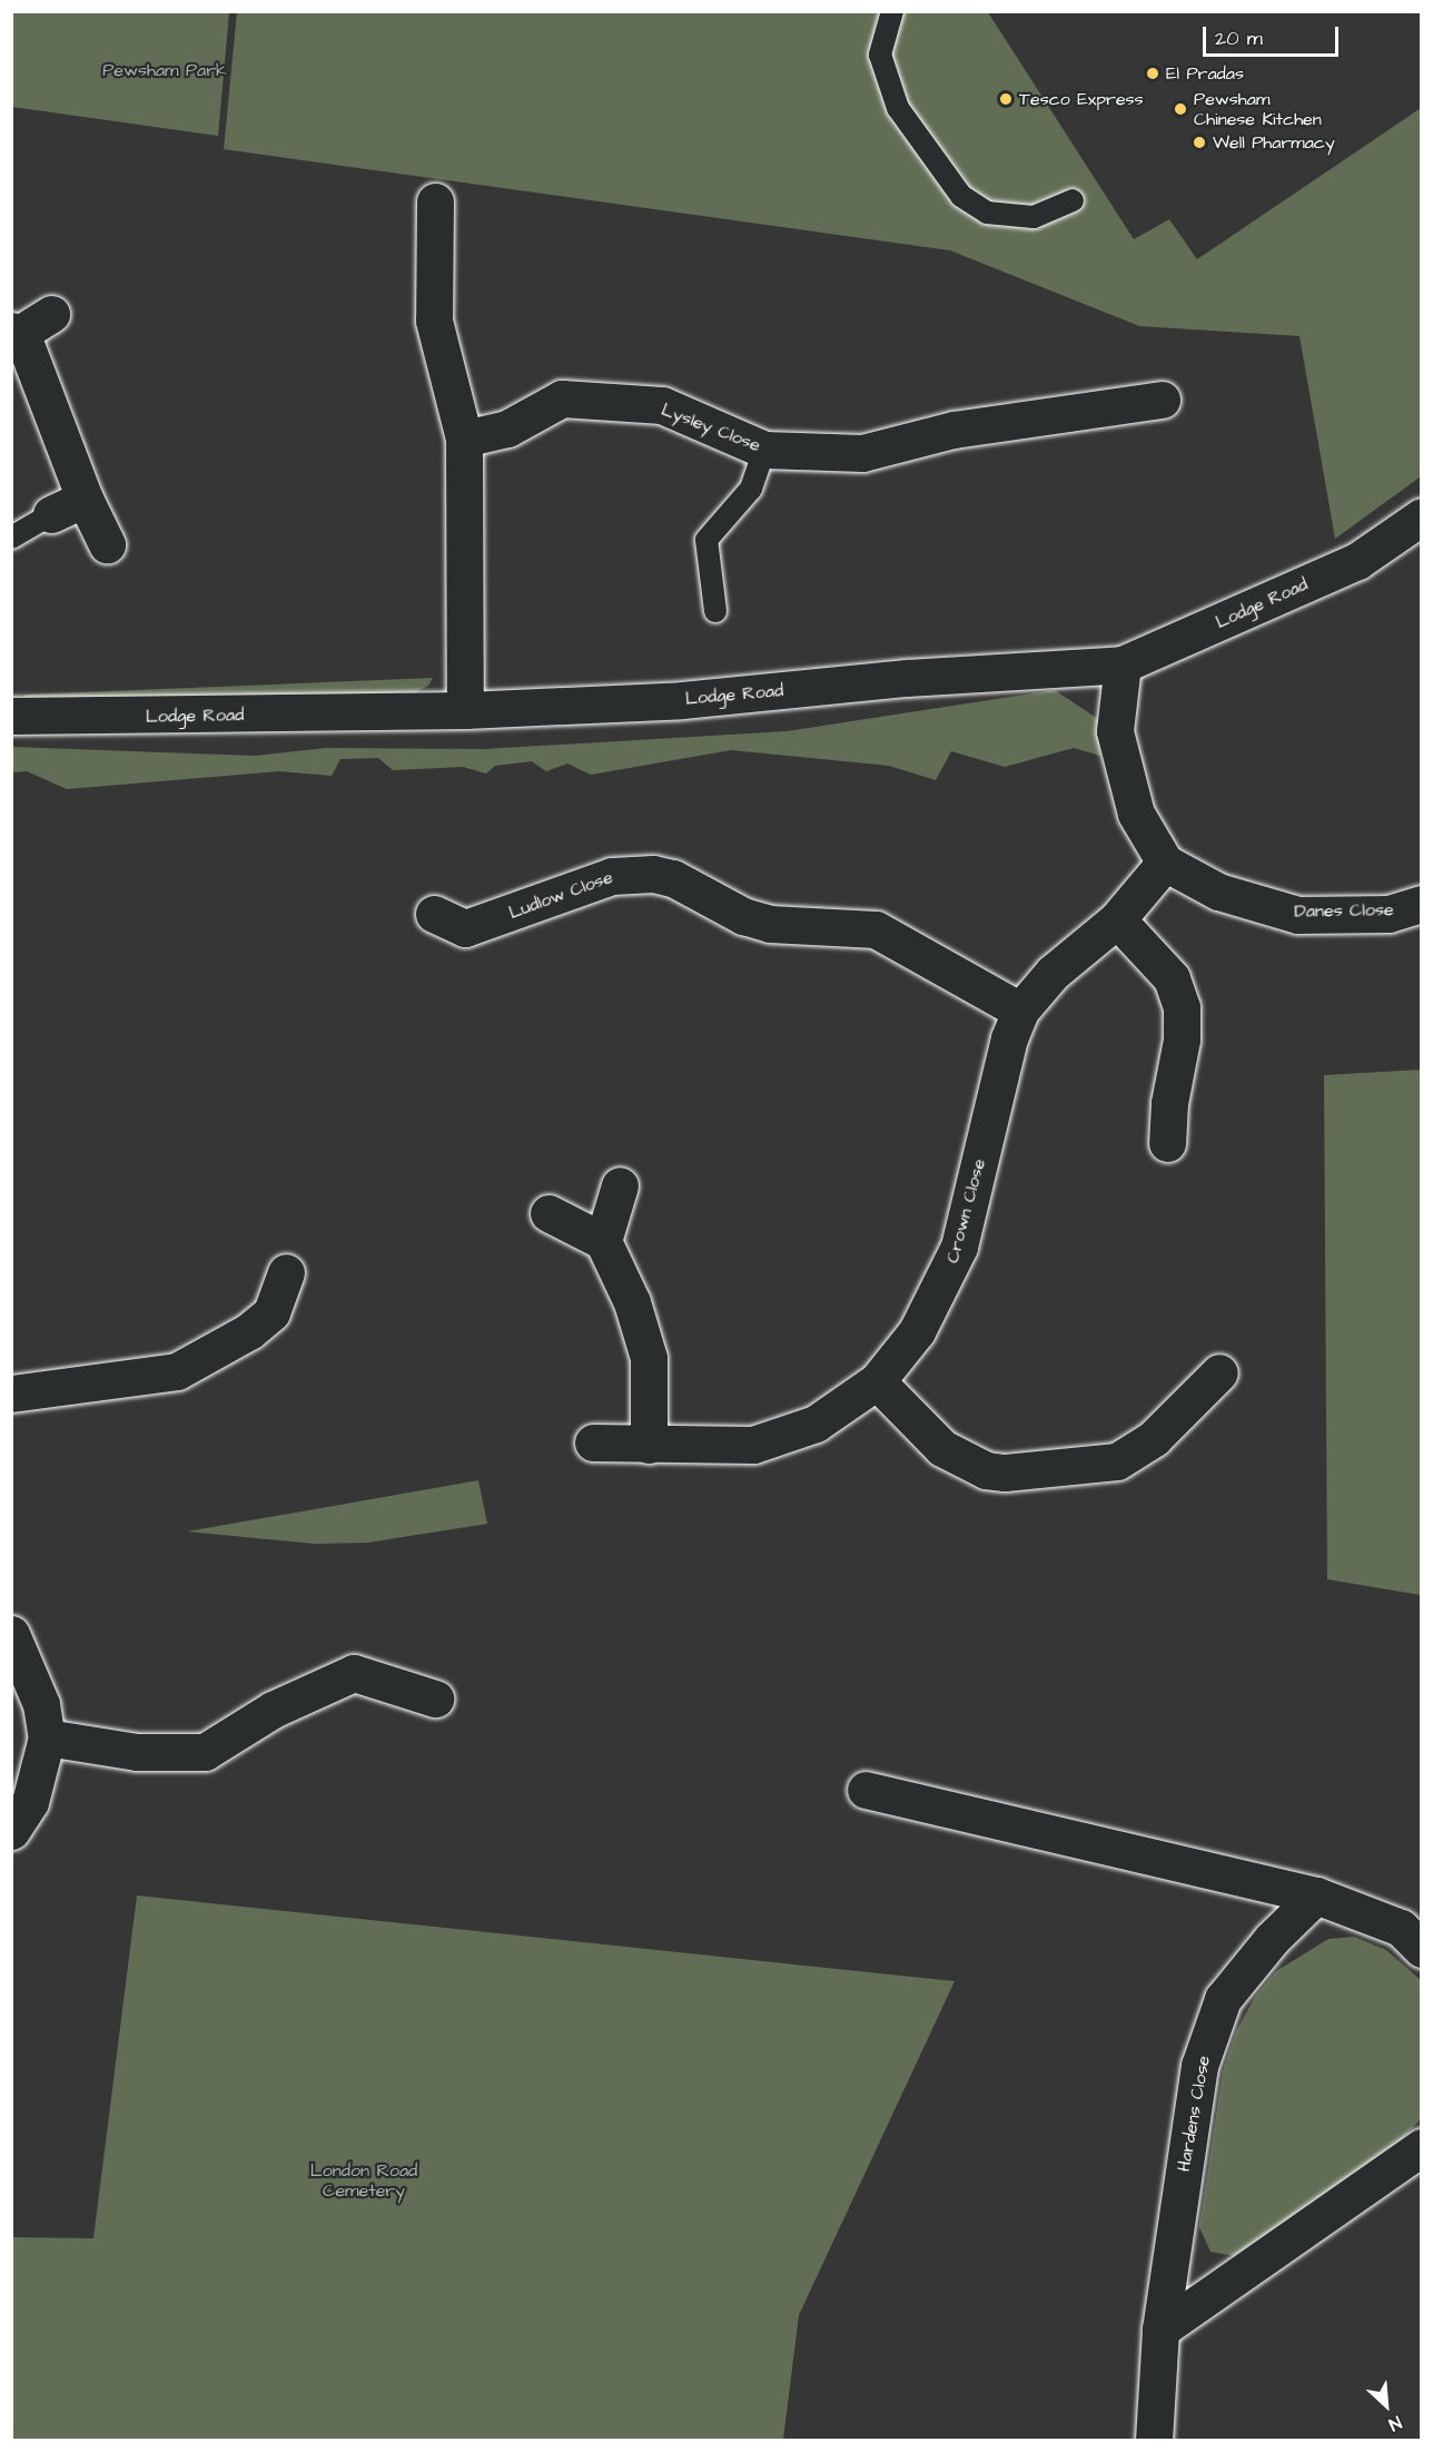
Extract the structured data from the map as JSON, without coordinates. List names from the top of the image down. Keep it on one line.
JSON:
{"streets":{"street":["Lysley Close","Lodge Road","Ludlow Close","Danes Close","Crown Close","Hardens Close"]},"crossings":[["Ludlow Close","Crown Close"],["Danes Close","Crown Close"]],"parks":["Pewsham Park","London Road Cemetery"],"places":["El Pradas","Tesco Express","Pewsham Chinese Kitchen","Well Pharmacy"],"scale_bar":"20 m","north":"bottom right"}
